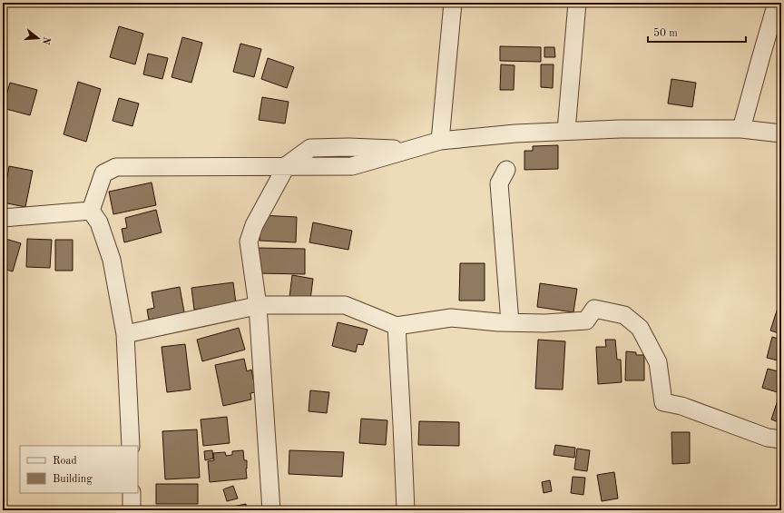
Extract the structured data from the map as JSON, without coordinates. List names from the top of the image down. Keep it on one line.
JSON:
{"legend":["Road","Building"],"scale_bar":"50 m","north":"right"}
